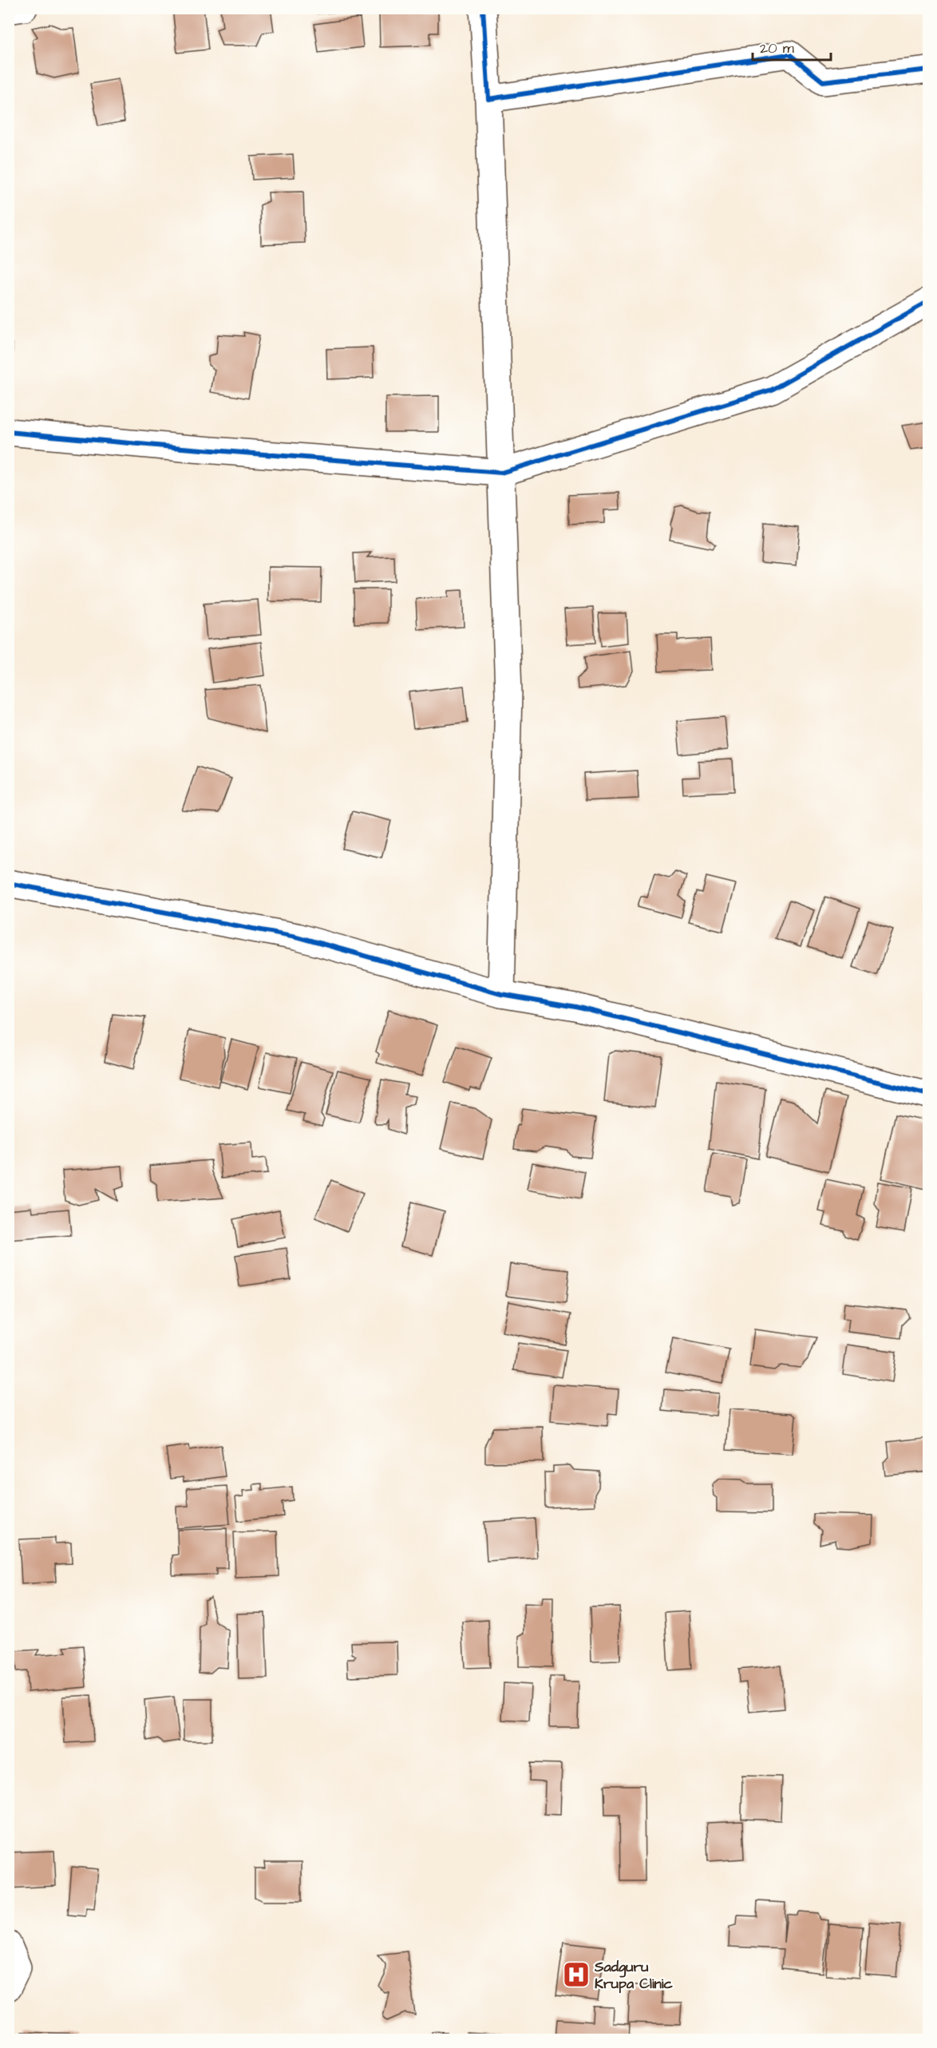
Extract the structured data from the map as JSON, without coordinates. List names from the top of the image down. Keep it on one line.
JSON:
{"places":{"hospital":["Sadguru Krupa Clinic"]},"scale_bar":"20 m"}
